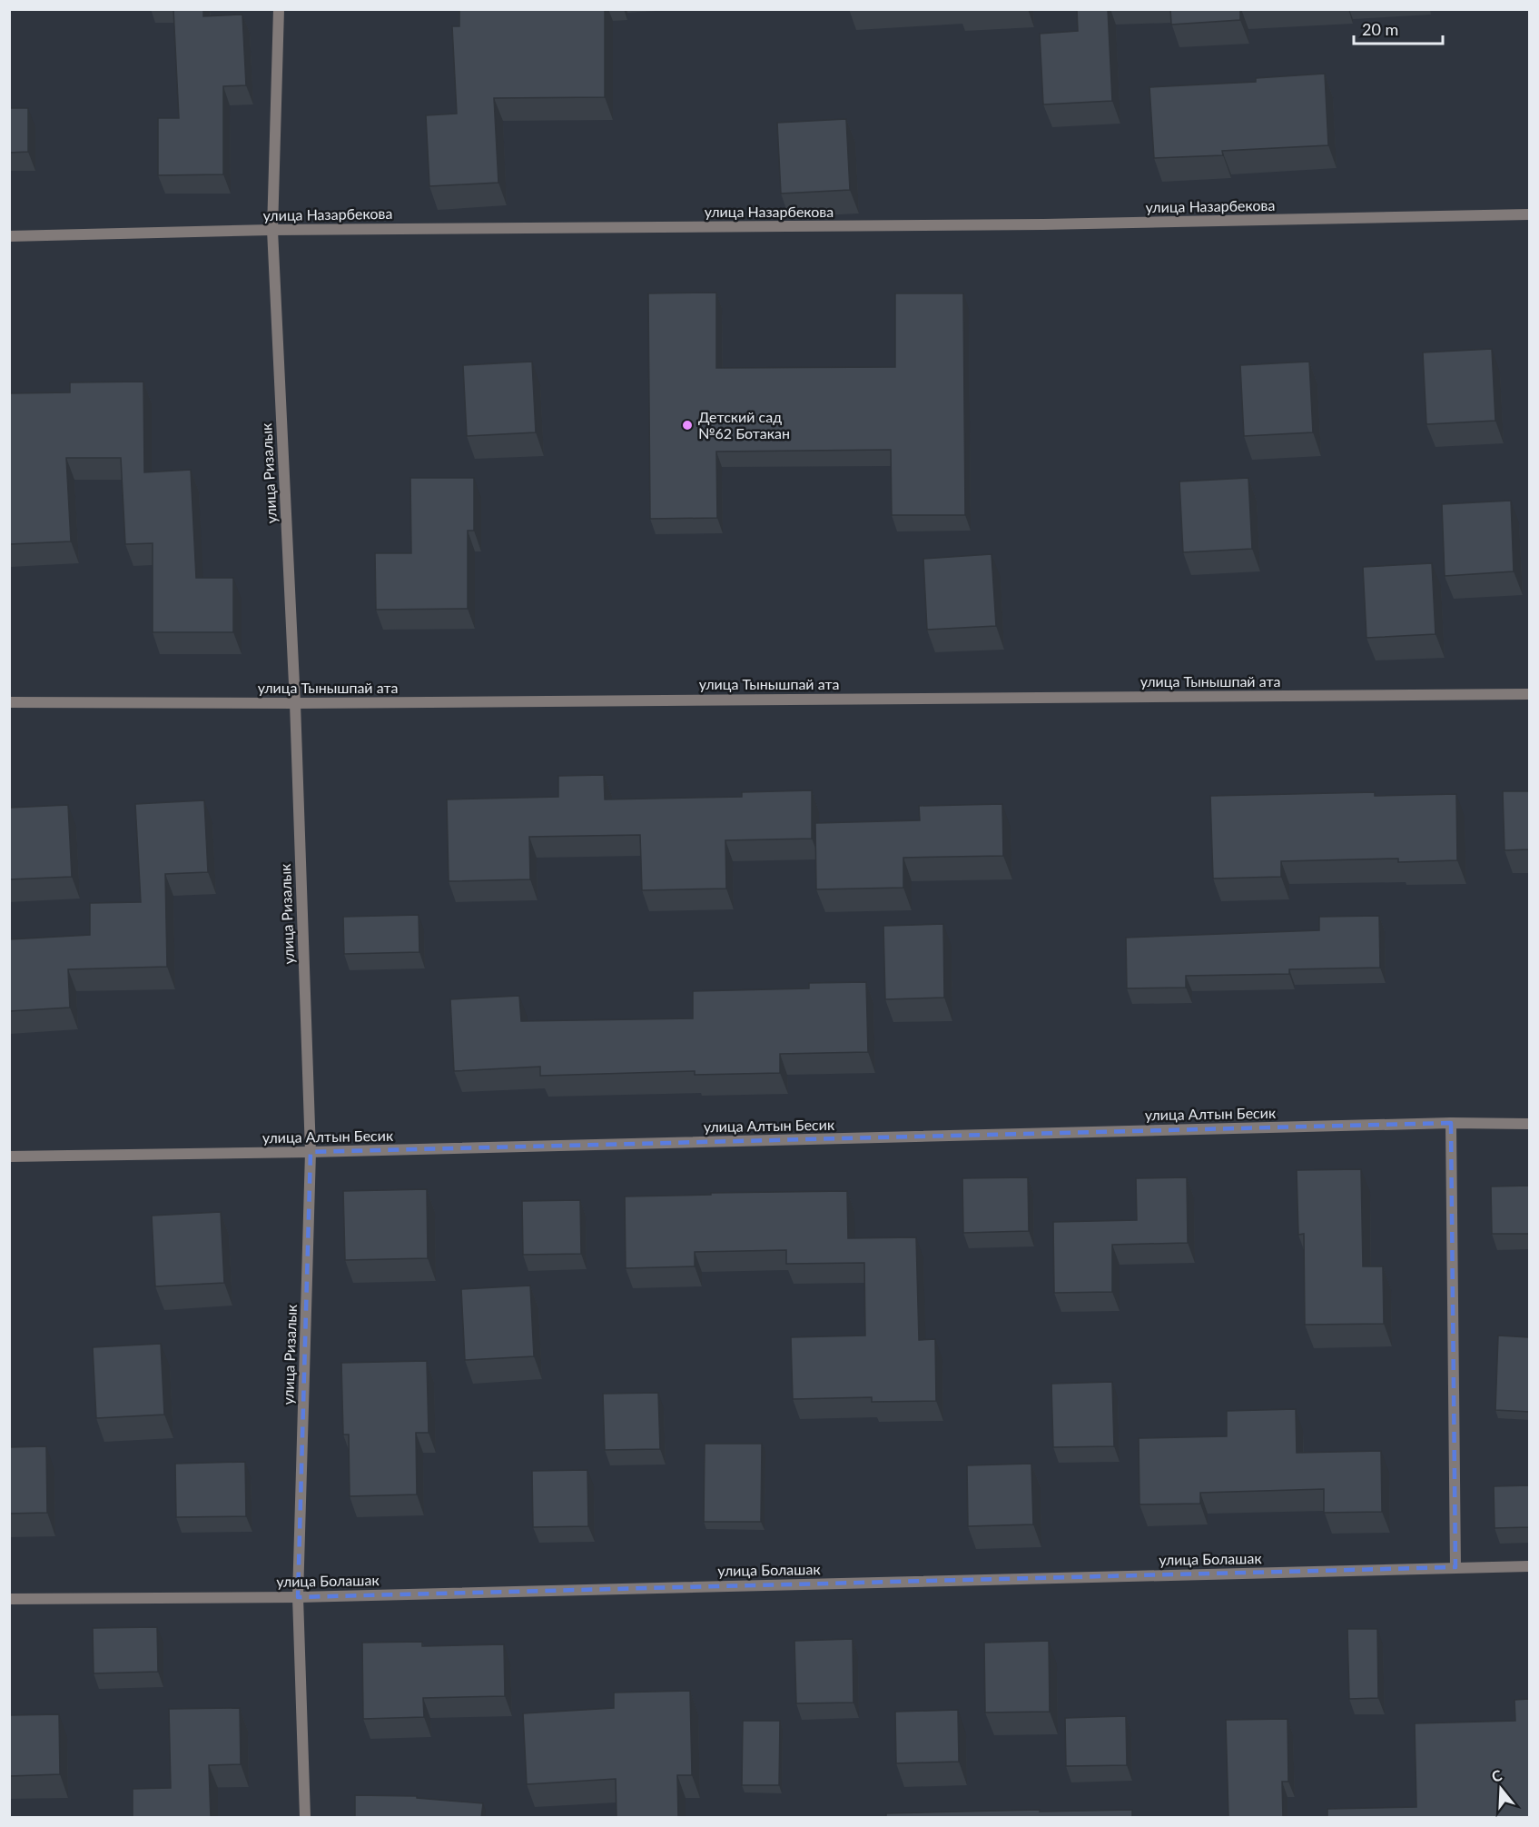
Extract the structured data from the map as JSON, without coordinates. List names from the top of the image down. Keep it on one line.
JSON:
{"streets":{"street":["улица Назарбекова","улица Ризалык","улица Тынышпай ата","улица Алтын Бесик","улица Болашак"]},"crossings":[["улица Назарбекова","улица Ризалык"],["улица Ризалык","улица Тынышпай ата"],["улица Ризалык","улица Алтын Бесик"],["улица Ризалык","улица Болашак"]],"places":["Детский сад №62 Ботакан"],"scale_bar":"20 m","north":"top"}
